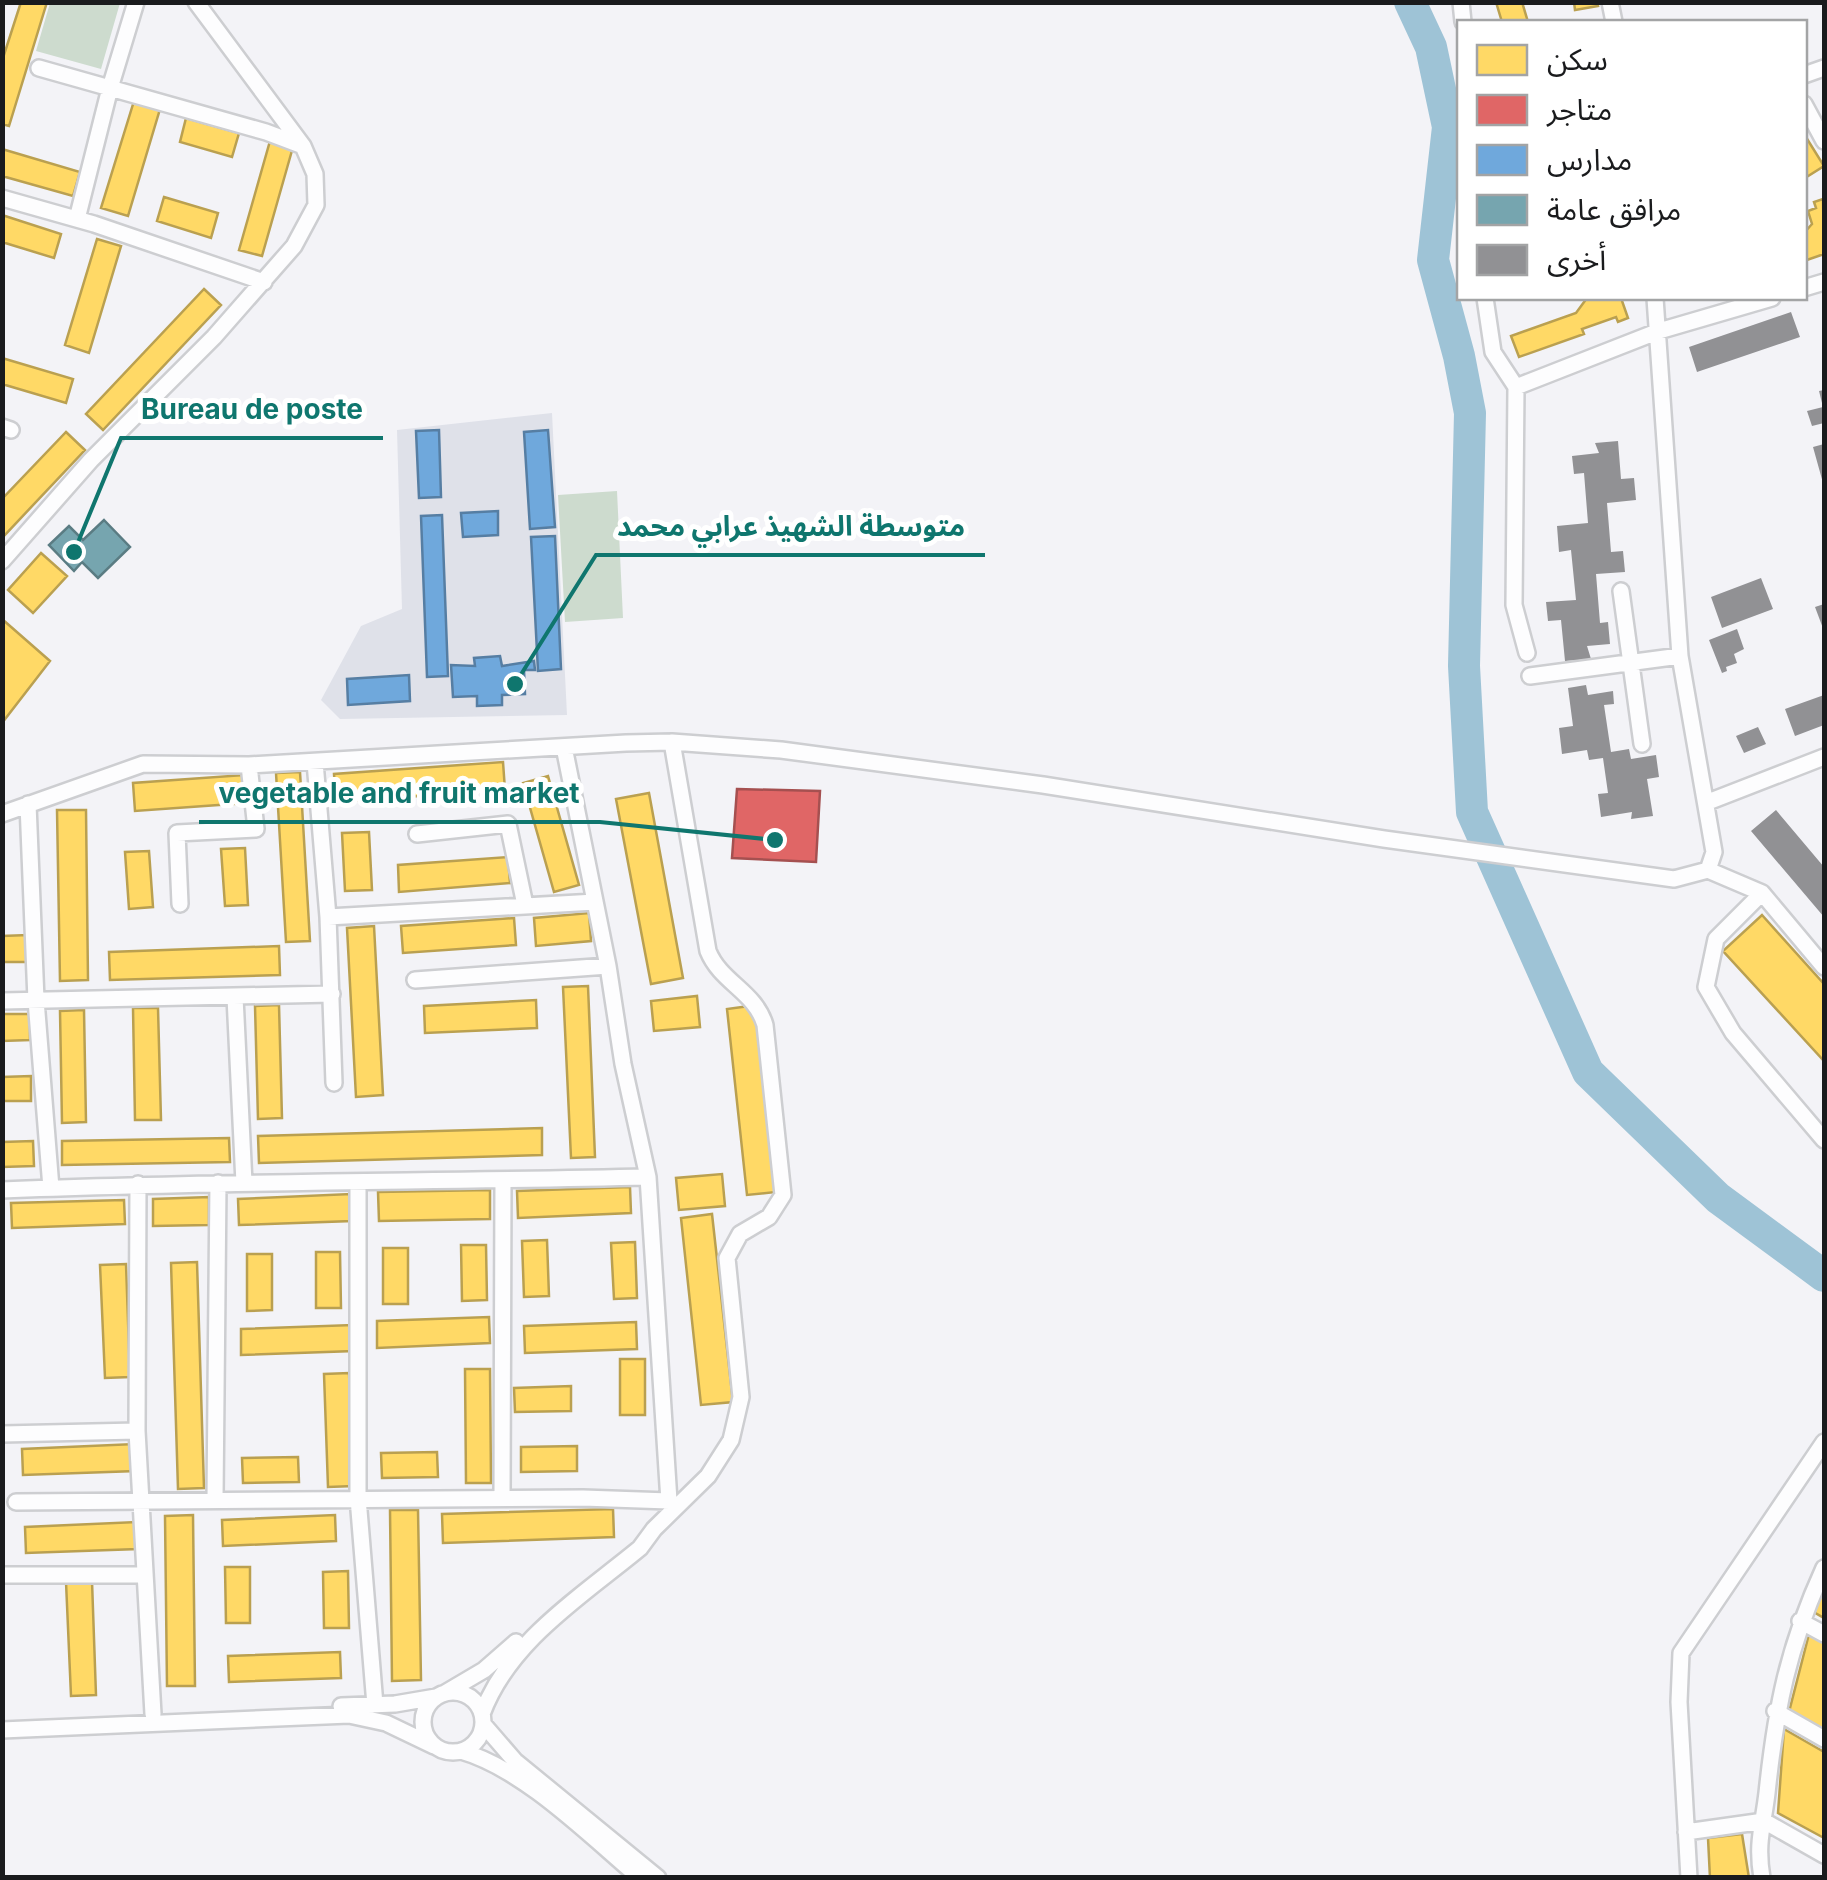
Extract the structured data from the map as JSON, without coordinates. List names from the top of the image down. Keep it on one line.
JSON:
{"places":["Bureau de poste","متوسطة الشهيذ عرابي محمد","vegetable and fruit market"],"legend":["سكن","متاجر","مدارس","مرافق عامة","أخرى"]}
